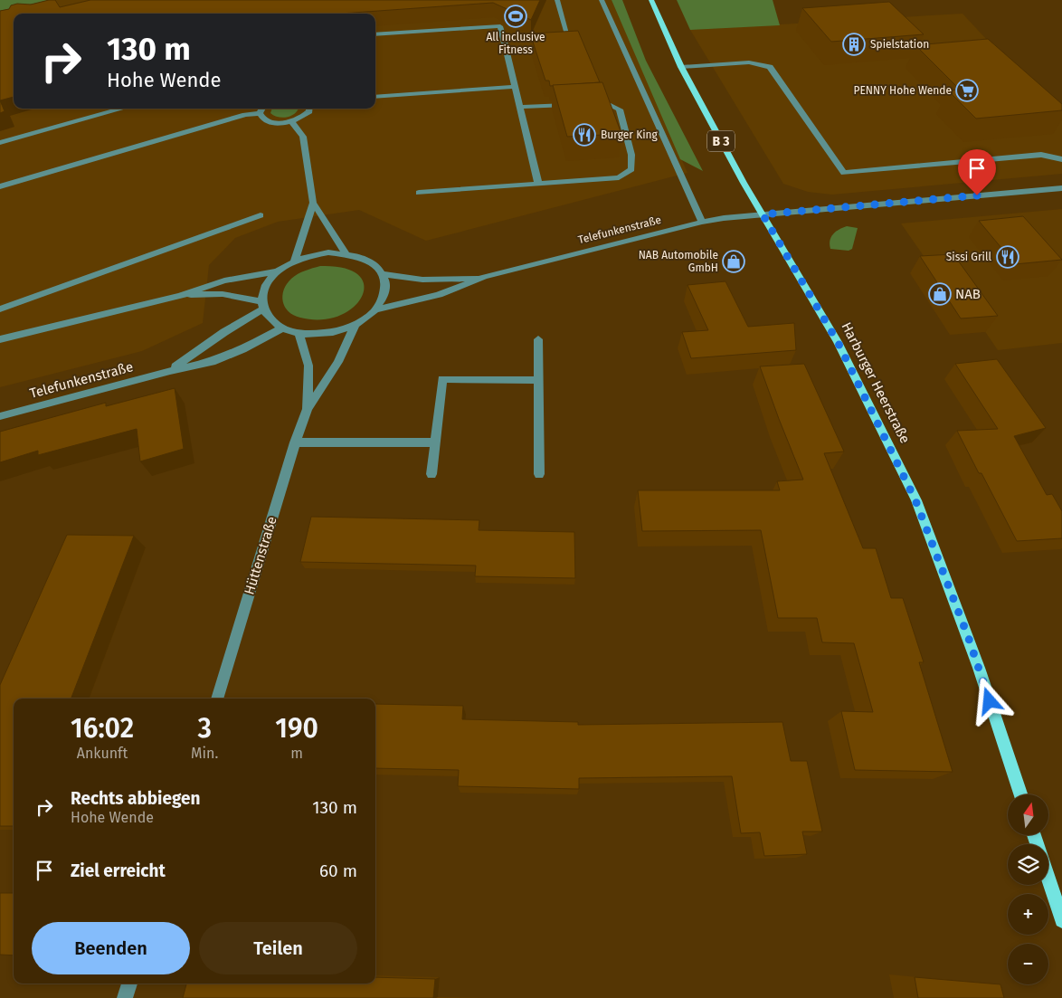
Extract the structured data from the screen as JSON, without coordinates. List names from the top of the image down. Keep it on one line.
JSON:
{"streets":{"main road":["B 3","Harburger Heerstraße"],"street":["Telefunkenstraße","Hüttenstraße"]},"crossings":[["Telefunkenstraße","Harburger Heerstraße"]],"places":{"sports":["All inclusive Fitness"],"building":["Spielstation"],"supermarket":["PENNY Hohe Wende"],"restaurant":["Burger King","Sissi Grill"],"shop":["NAB Automobile GmbH","NAB"]},"north":"top","page":{"turn":["130 m","Hohe Wende"],"eta":["16:02","Ankunft","3","Min.","190","m"],"list":[{"name":"Rechts abbiegen","note":"Hohe Wende","value":"130 m"},{"name":"Ziel erreicht","value":"60 m"}],"map_buttons":["+","−"],"buttons":["Beenden","Teilen"]}}
